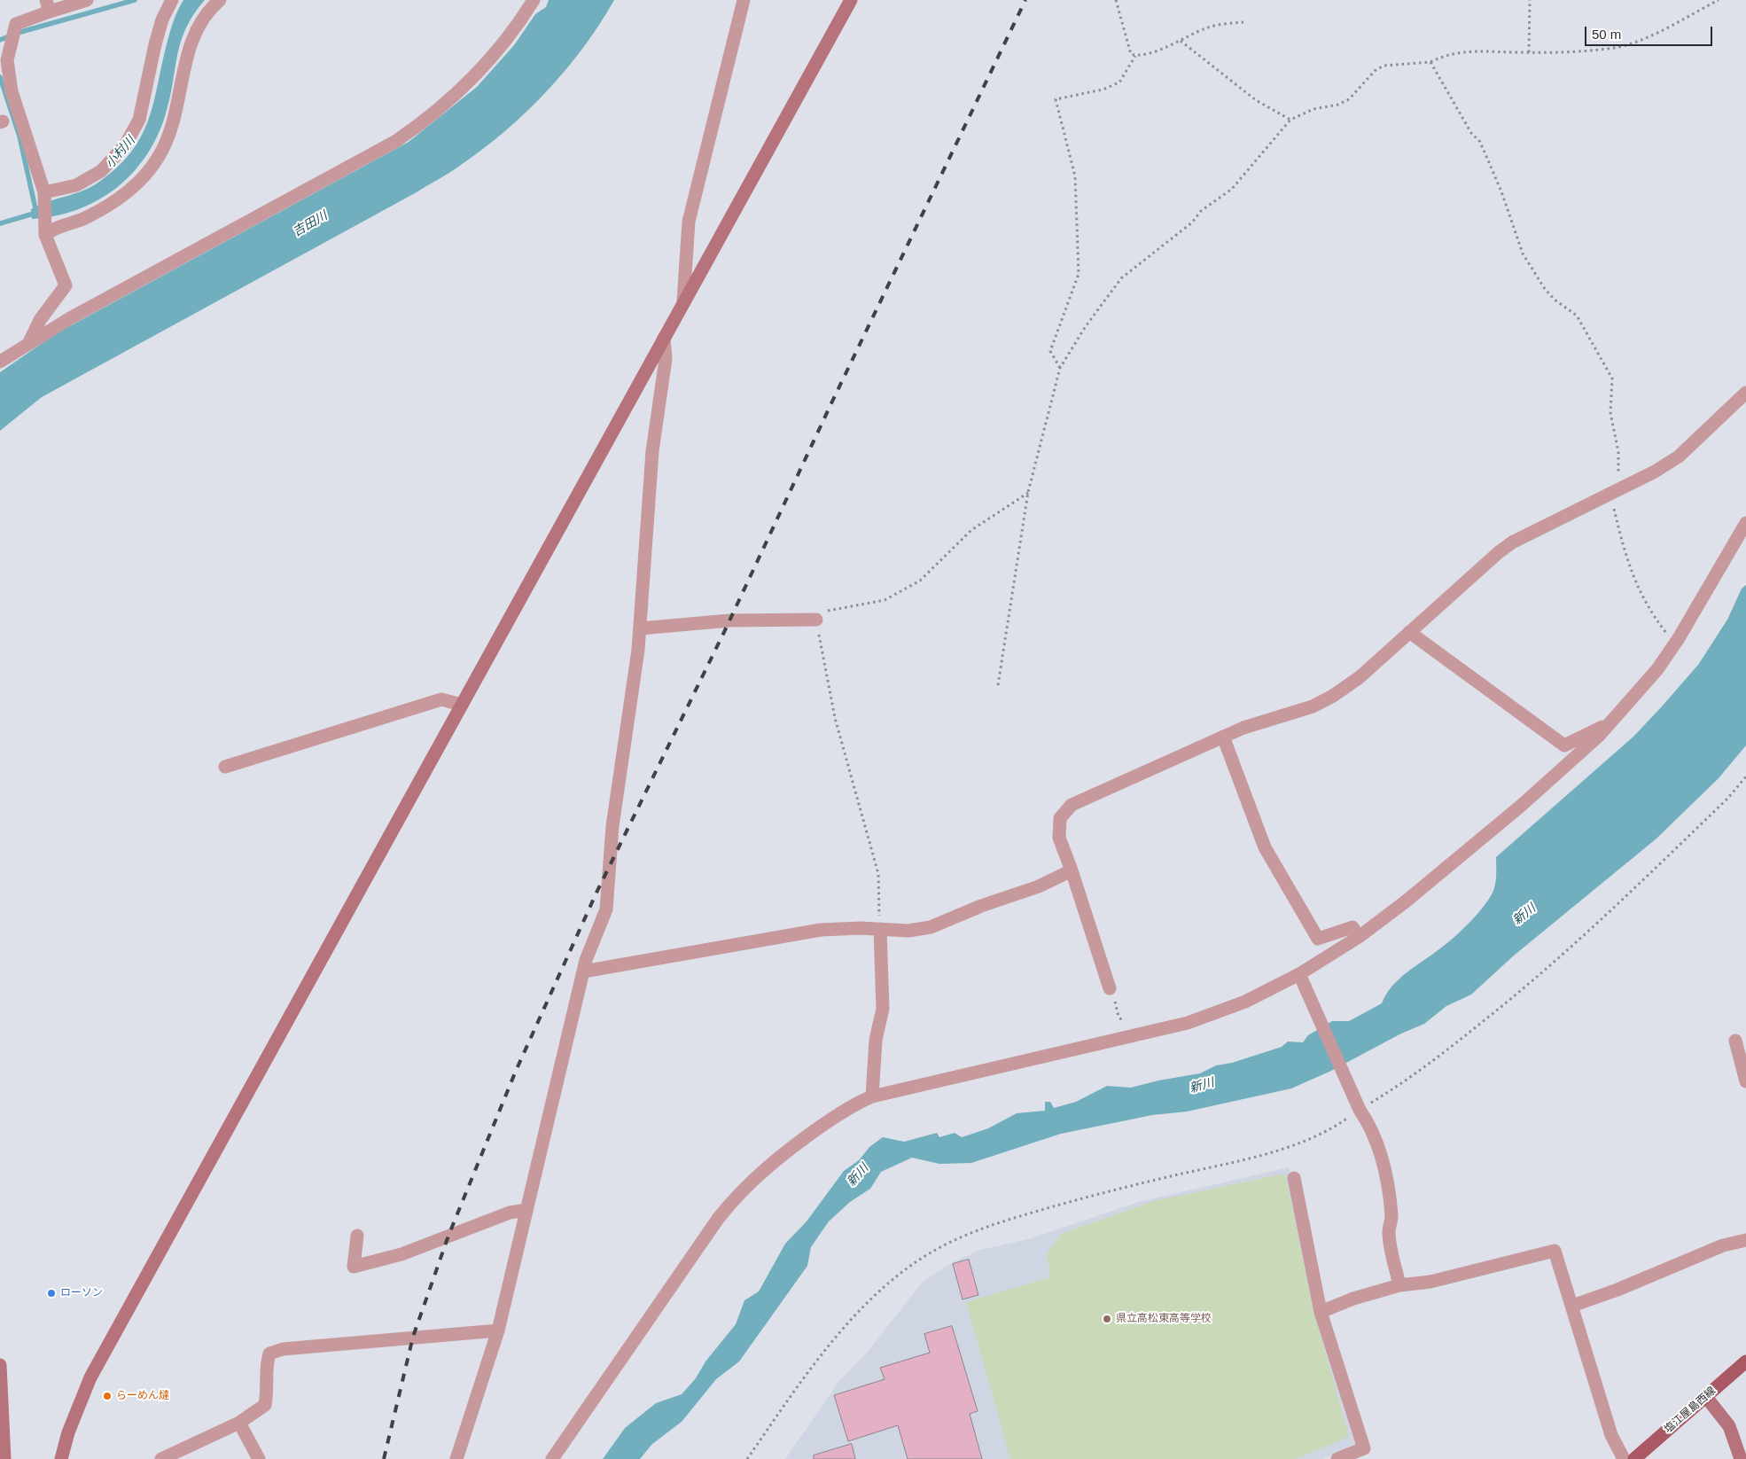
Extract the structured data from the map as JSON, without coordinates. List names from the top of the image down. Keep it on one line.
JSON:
{"streets":{"main road":["塩江屋島西線"]},"water":["小村川","吉田川","新川"],"places":["ローソン","県立高松東高等学校","らーめん燵"],"scale_bar":"50 m"}
